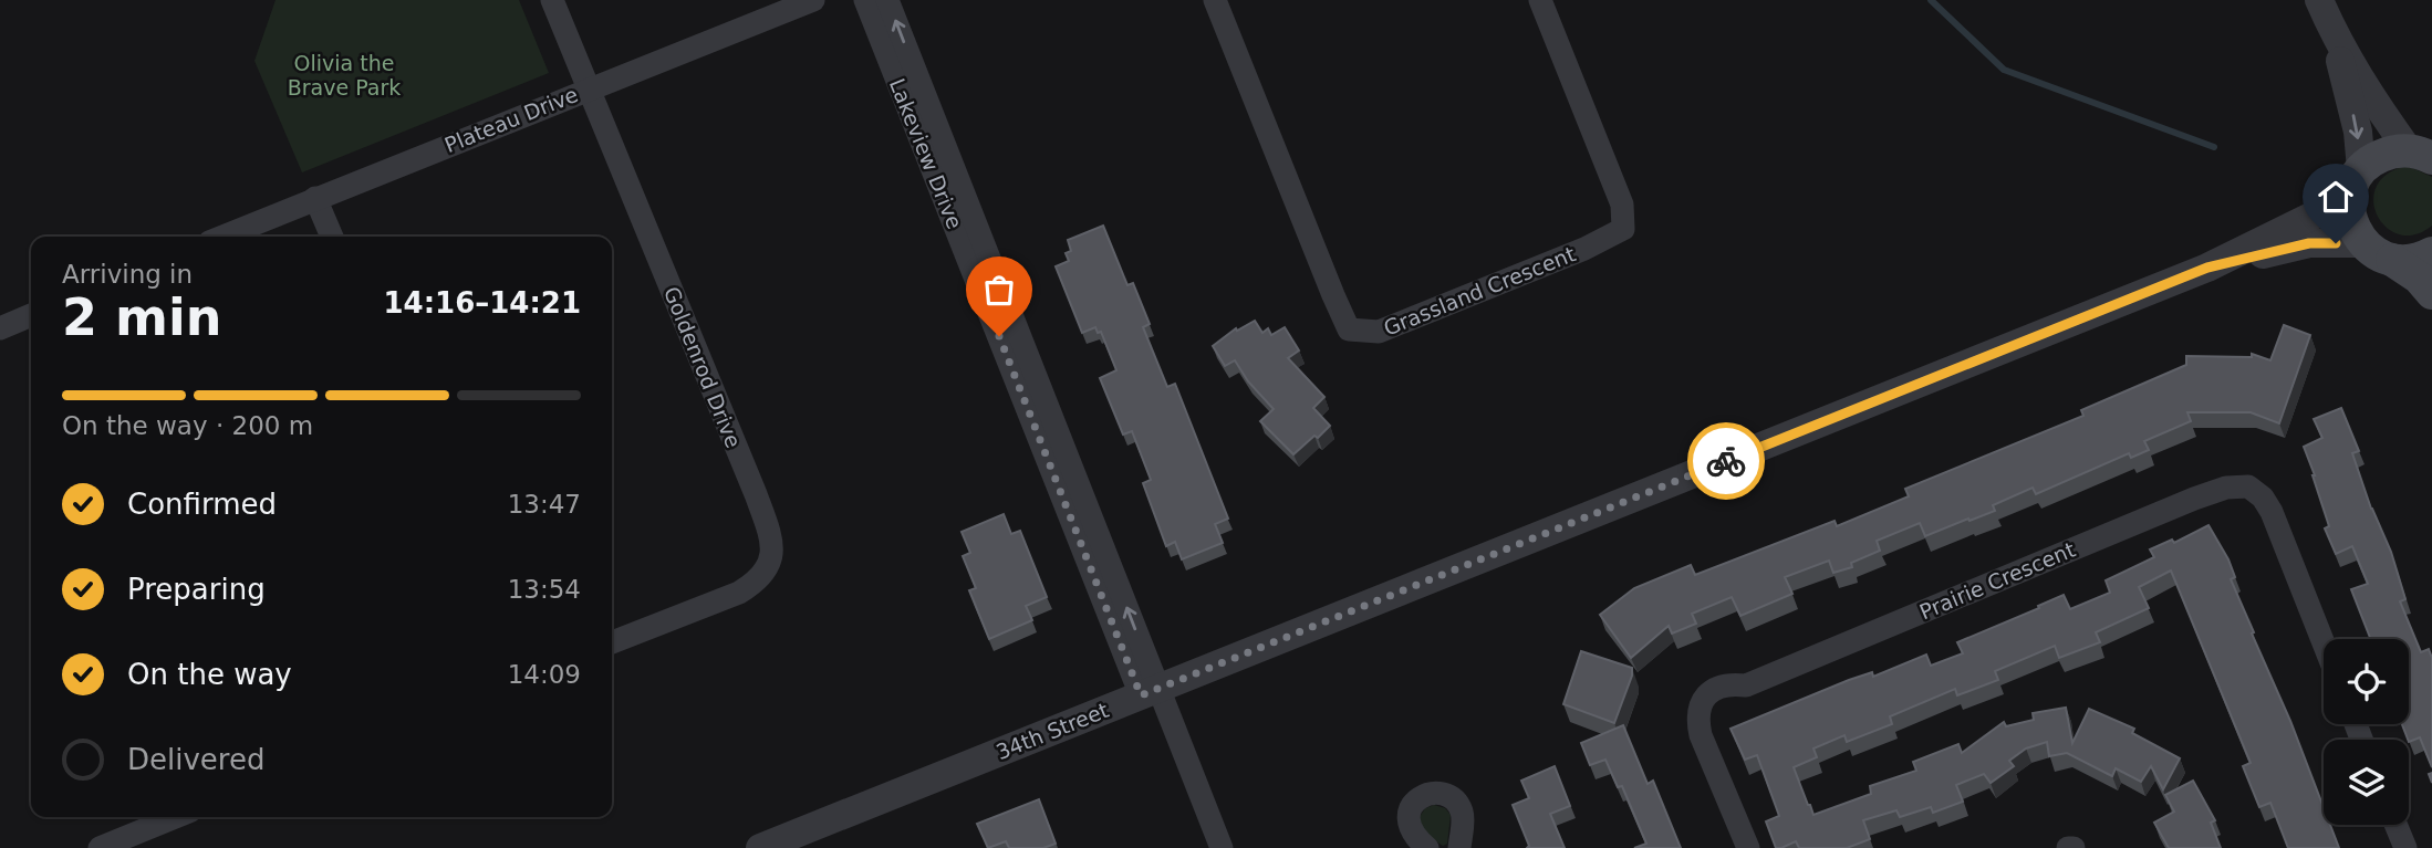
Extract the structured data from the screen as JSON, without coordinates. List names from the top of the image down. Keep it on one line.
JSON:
{"streets":{"street":["Plateau Drive","Lakeview Drive","Grassland Crescent","Goldenrod Drive","Prairie Crescent","34th Street"]},"crossings":[["Plateau Drive","Goldenrod Drive"],["Lakeview Drive","34th Street"]],"parks":["Olivia the Brave Park"],"page":{"heading":["2 min","Arriving in","14:16–14:21"],"bar":"On the way · 200 m","list":[["Confirmed","13:47"],["Preparing","13:54"],["On the way","14:09"],"Delivered"]}}
